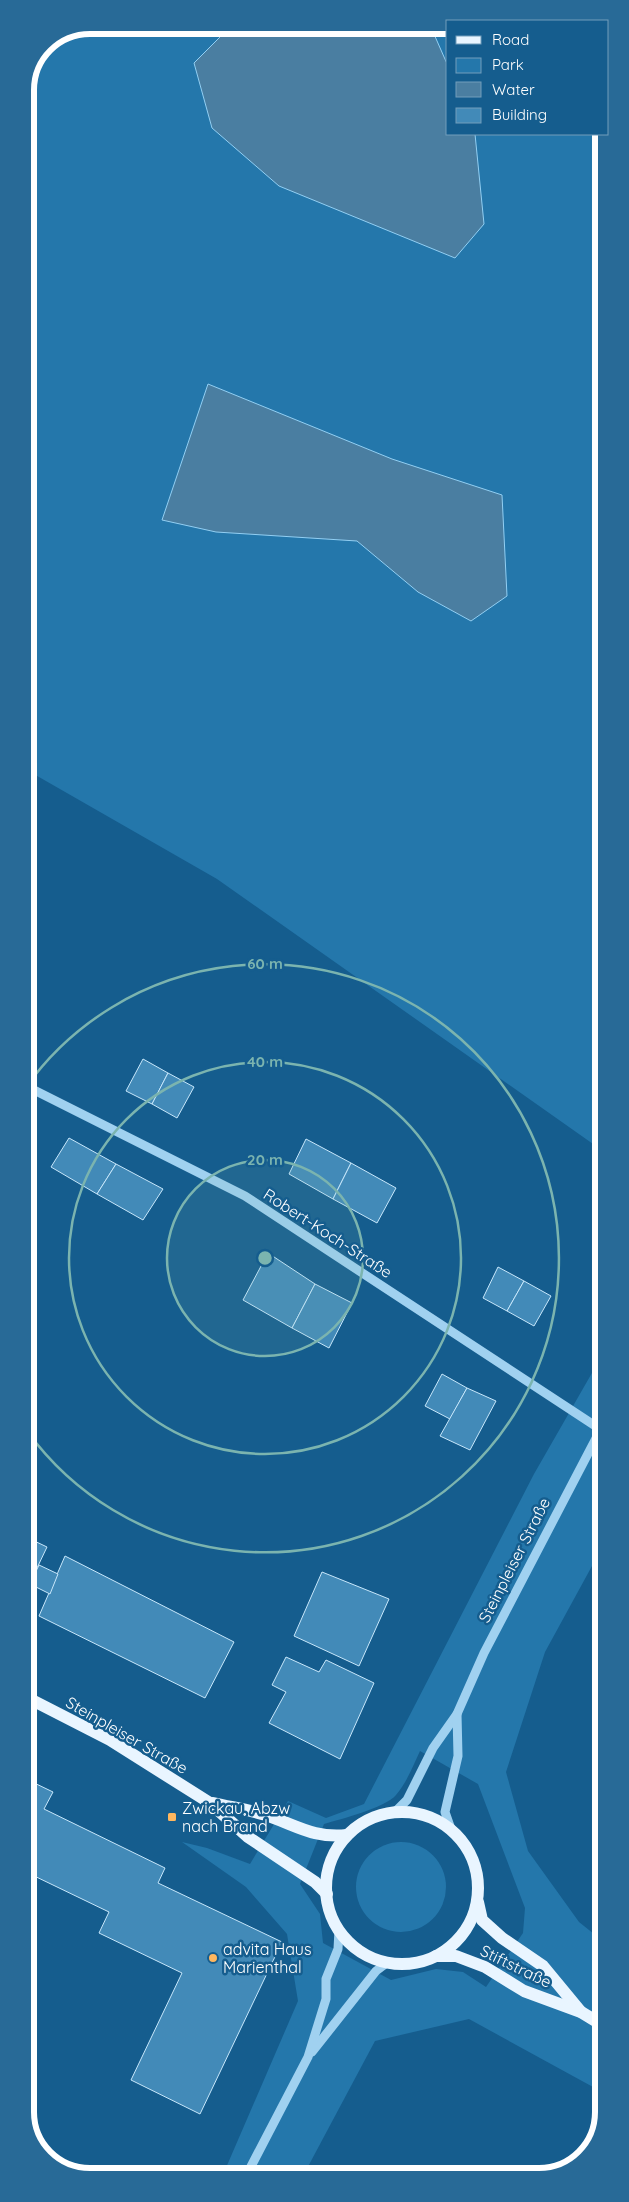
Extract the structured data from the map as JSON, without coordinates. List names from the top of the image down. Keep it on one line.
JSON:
{"streets":{"main road":["Steinpleiser Straße","Stiftstraße"],"street":["Robert-Koch-Straße"]},"crossings":[["Steinpleiser Straße","Stiftstraße"]],"places":{"transit":["Zwickau, Abzw nach Brand"],"other":["advita Haus Marienthal"]},"legend":["Road","Park","Water","Building"],"rings":["60 m","40 m","20 m"]}
